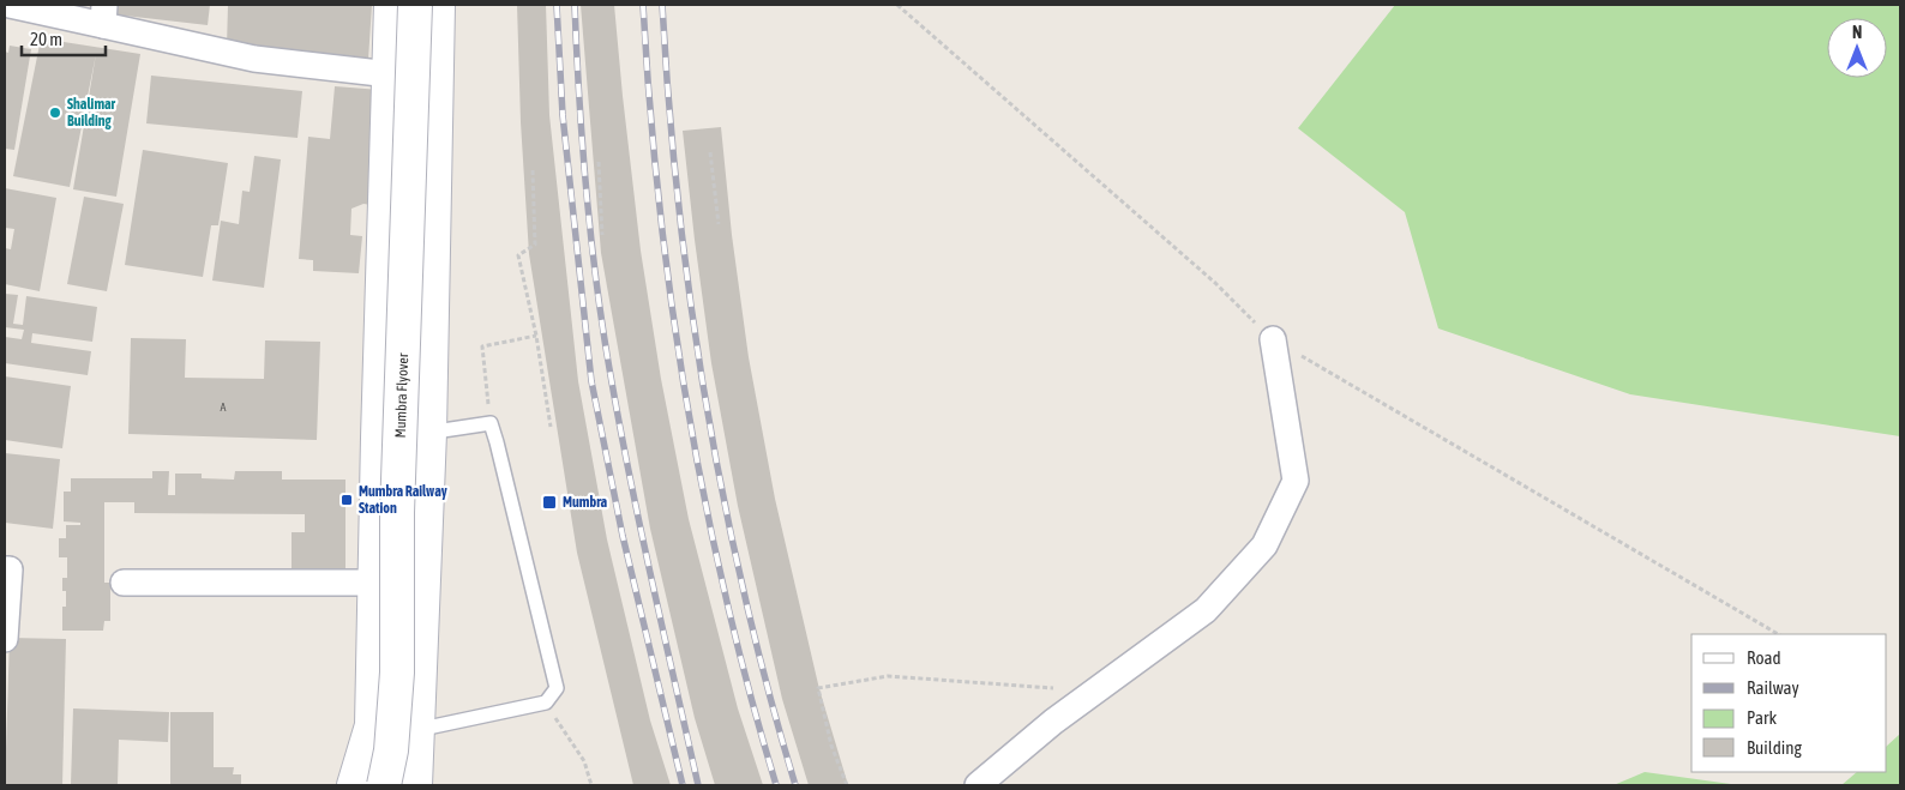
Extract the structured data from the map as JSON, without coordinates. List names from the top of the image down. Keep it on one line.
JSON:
{"streets":{"main road":["Mumbra Flyover"]},"places":{"other":["Shalimar Building"],"transit":["Mumbra Railway Station","Mumbra"]},"house_numbers":["A"],"legend":["Road","Railway","Park","Building"],"scale_bar":"20 m","north":"top"}
